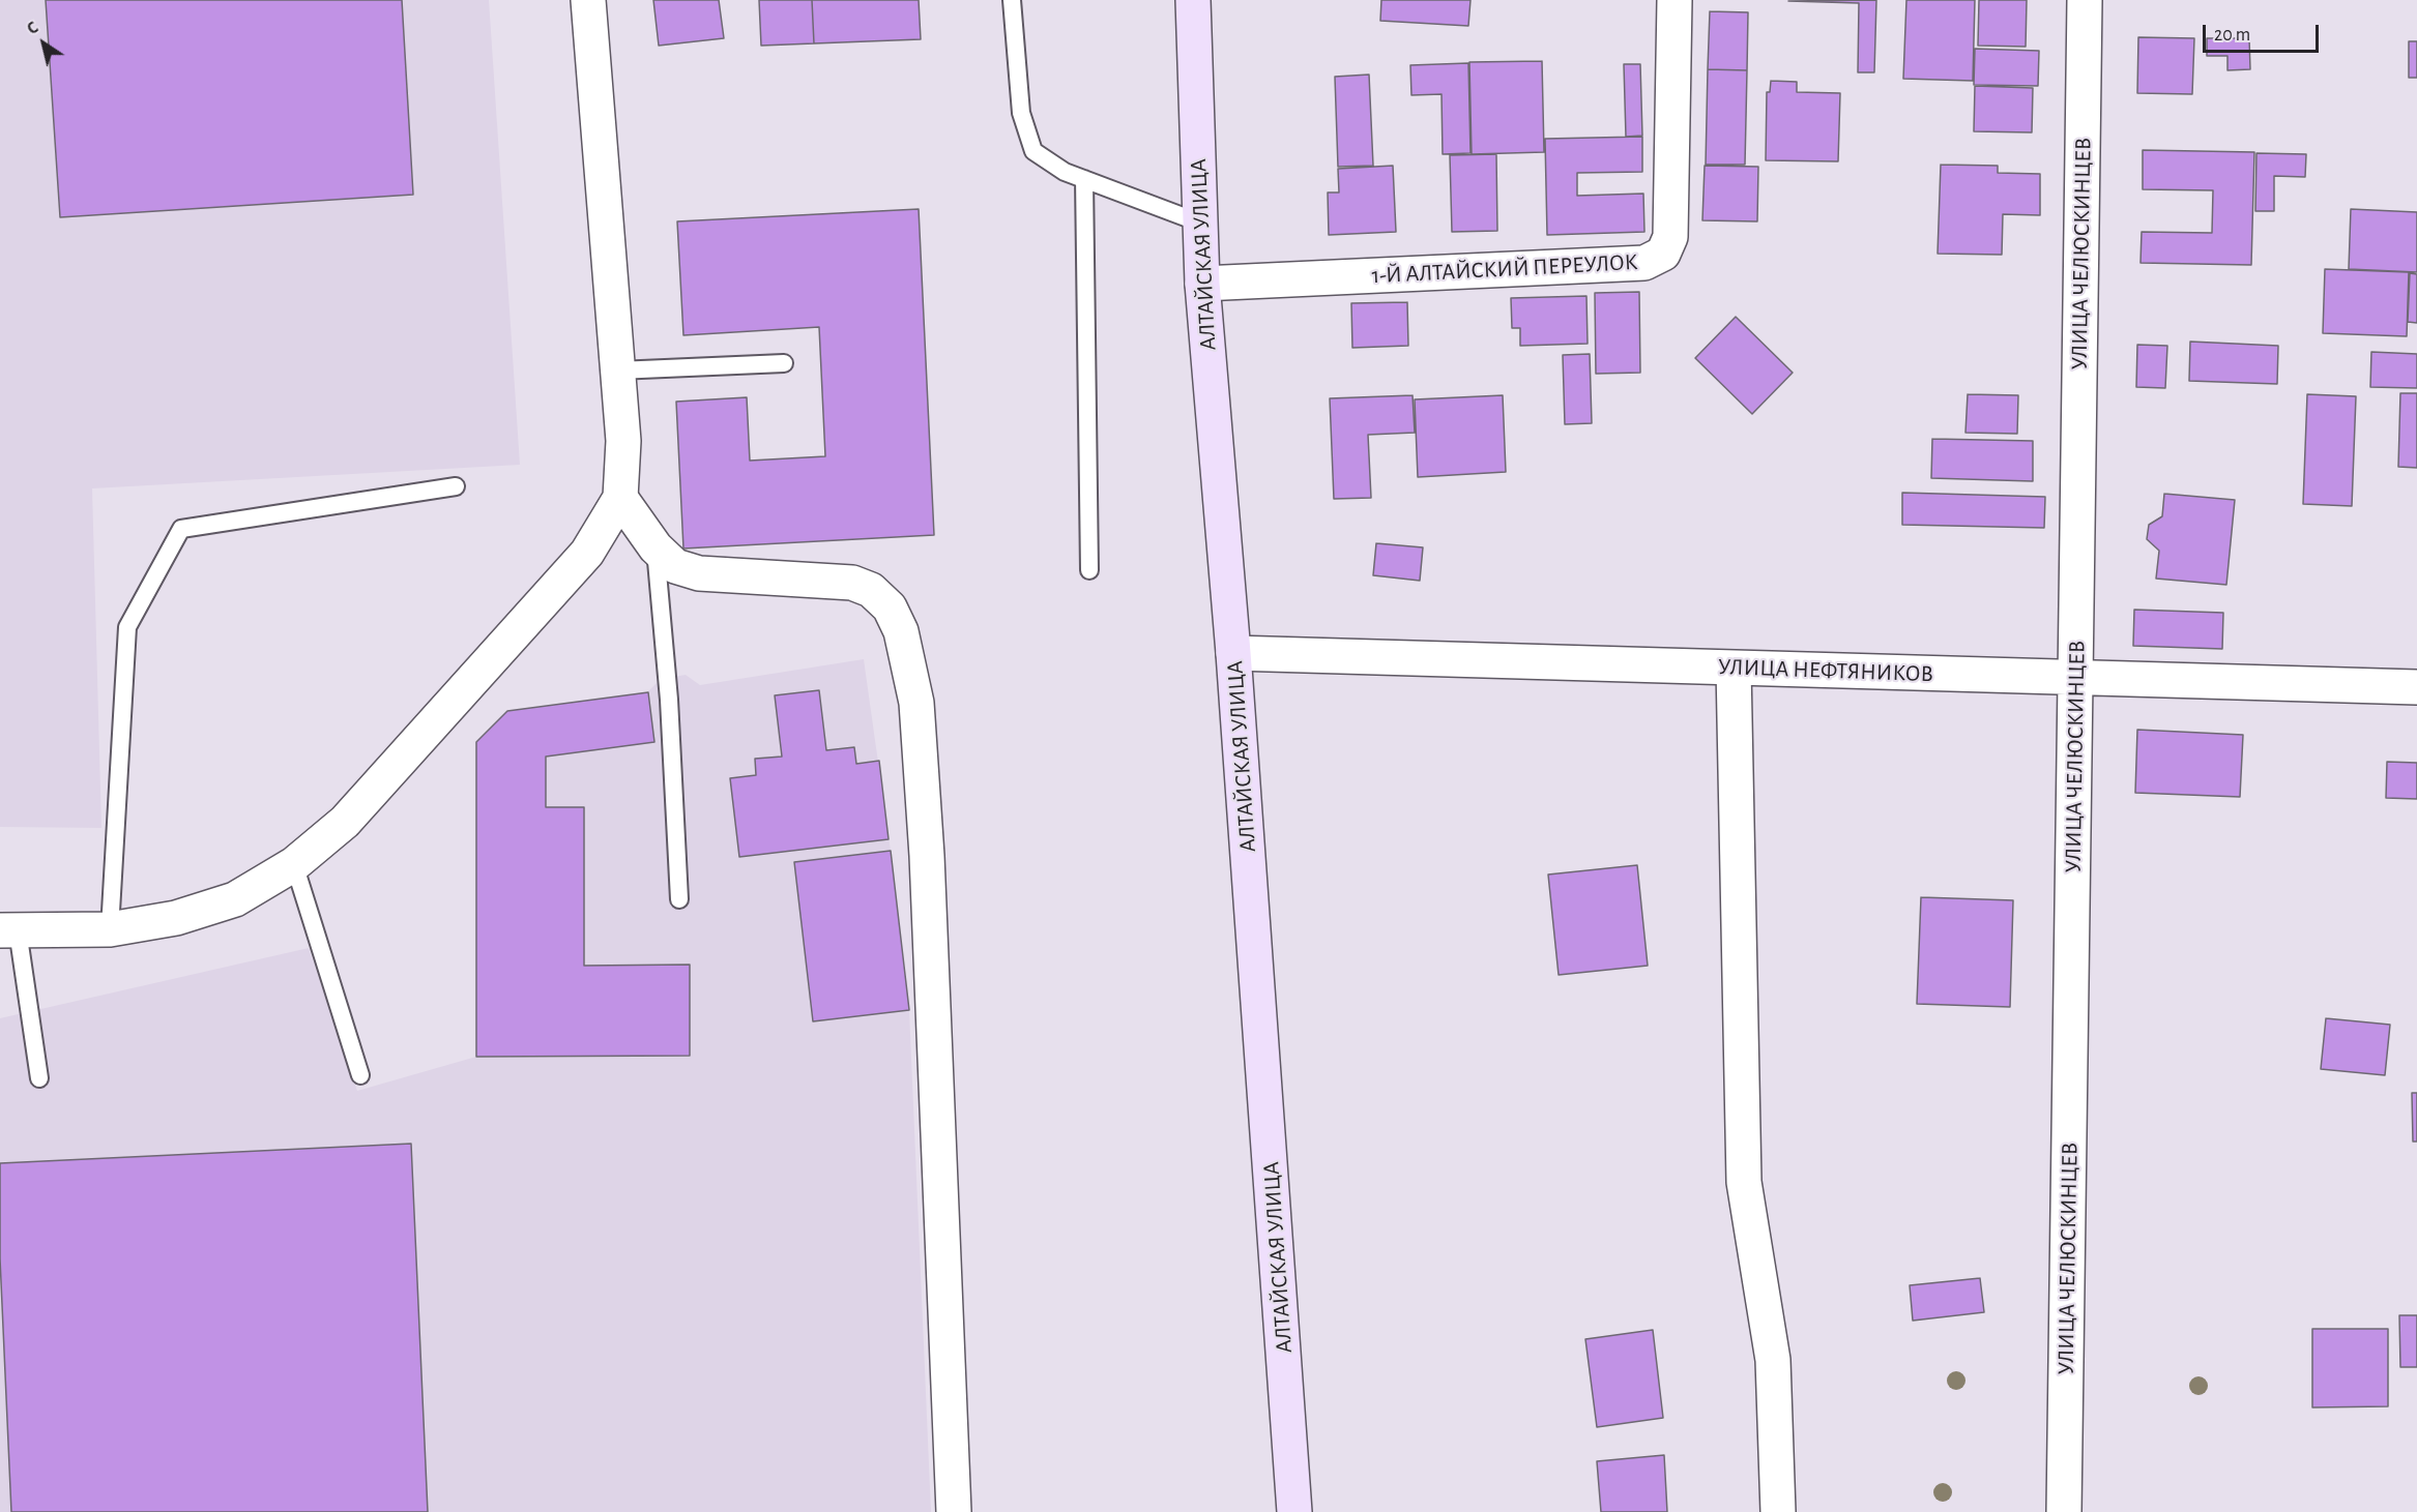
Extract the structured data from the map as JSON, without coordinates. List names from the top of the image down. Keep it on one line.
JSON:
{"streets":{"main road":["АЛТАЙСКАЯ УЛИЦА"],"street":["УЛИЦА ЧЕЛЮСКИНЦЕВ","1-Й АЛТАЙСКИЙ ПЕРЕУЛОК","УЛИЦА НЕФТЯНИКОВ"]},"crossings":[["УЛИЦА ЧЕЛЮСКИНЦЕВ","УЛИЦА НЕФТЯНИКОВ"],["АЛТАЙСКАЯ УЛИЦА","1-Й АЛТАЙСКИЙ ПЕРЕУЛОК"],["АЛТАЙСКАЯ УЛИЦА","УЛИЦА НЕФТЯНИКОВ"]],"scale_bar":"20 m","north":"top left"}
